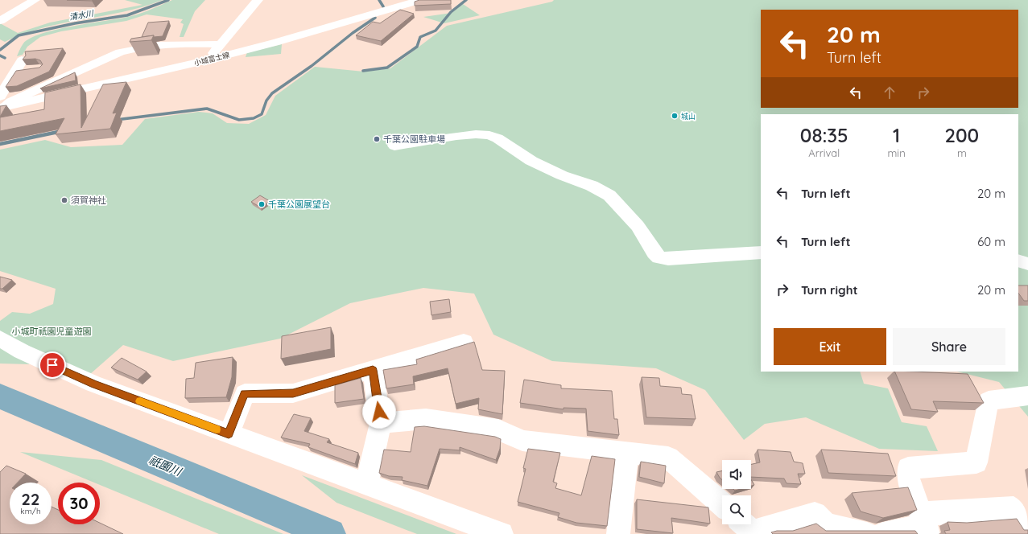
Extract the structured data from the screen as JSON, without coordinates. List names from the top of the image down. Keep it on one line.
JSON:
{"streets":{"street":["小城富士線"]},"water":["清水川","祇園川"],"parks":["小城町祇園児童遊園"],"places":["城山","千葉公園駐車場","須賀神社","千葉公園展望台"],"page":{"turn":["20 m","Turn left"],"eta":["08:35","Arrival","1","min","200","m"],"list":[{"name":"Turn left","value":"20 m"},{"name":"Turn left","value":"60 m"},{"name":"Turn right","value":"20 m"}],"buttons":["Exit","Share"],"speed":"22 km/h","limit":"30"}}
